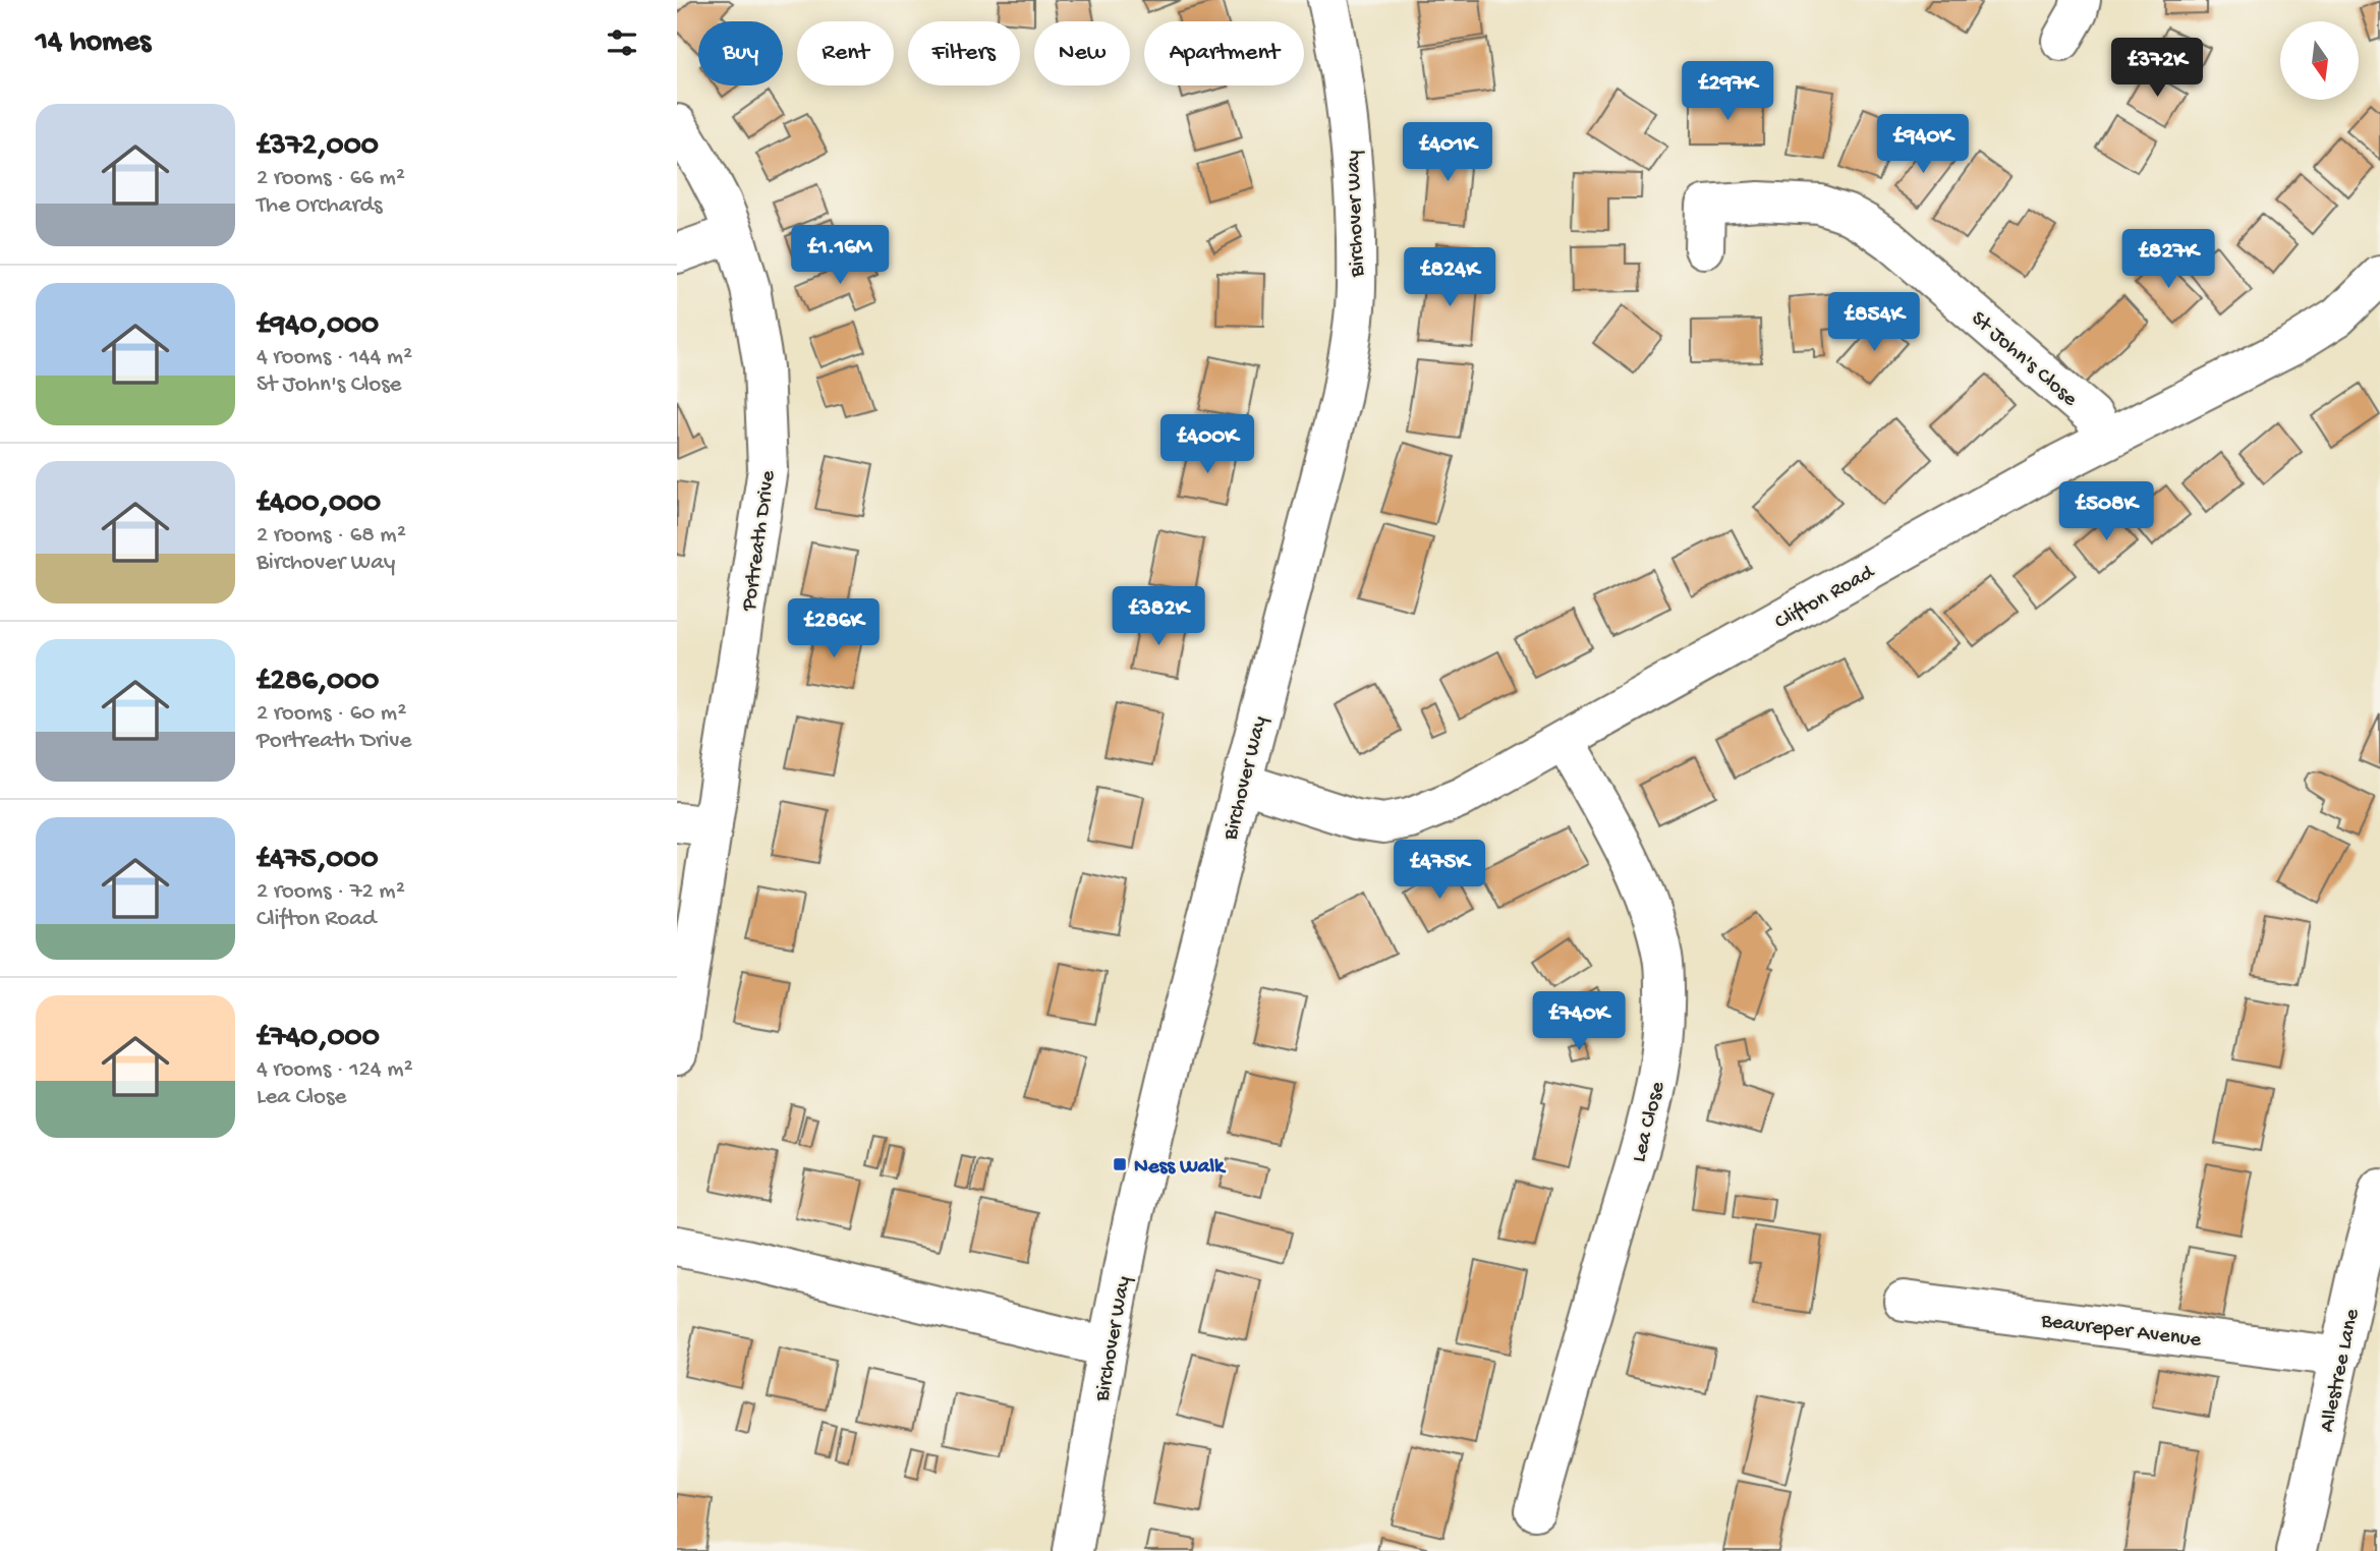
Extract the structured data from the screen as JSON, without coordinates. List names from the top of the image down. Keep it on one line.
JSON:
{"streets":{"street":["Birchover Way","St John's Close","Portreath Drive","Clifton Road","Lea Close","Beaureper Avenue","Allestree Lane"]},"crossings":[["Birchover Way","Clifton Road"],["St John's Close","Clifton Road"],["Clifton Road","Lea Close"],["Beaureper Avenue","Allestree Lane"]],"places":{"transit":["Ness Walk"]},"north":"bottom","page":{"heading":"14 homes","chip":["Buy","Rent","Filters","New","Apartment"],"price":["£372K","£297K","£940K","£401K","£1.16M","£827K","£824K","£854K","£400K","£508K","£382K","£286K","£475K","£740K"],"list":[{"name":"£372,000","note":"2 rooms · 66 m² · The Orchards"},{"name":"£940,000","note":"4 rooms · 144 m² · St John's Close"},{"name":"£400,000","note":"2 rooms · 68 m² · Birchover Way"},{"name":"£286,000","note":"2 rooms · 60 m² · Portreath Drive"},{"name":"£475,000","note":"2 rooms · 72 m² · Clifton Road"},{"name":"£740,000","note":"4 rooms · 124 m² · Lea Close"}]}}
